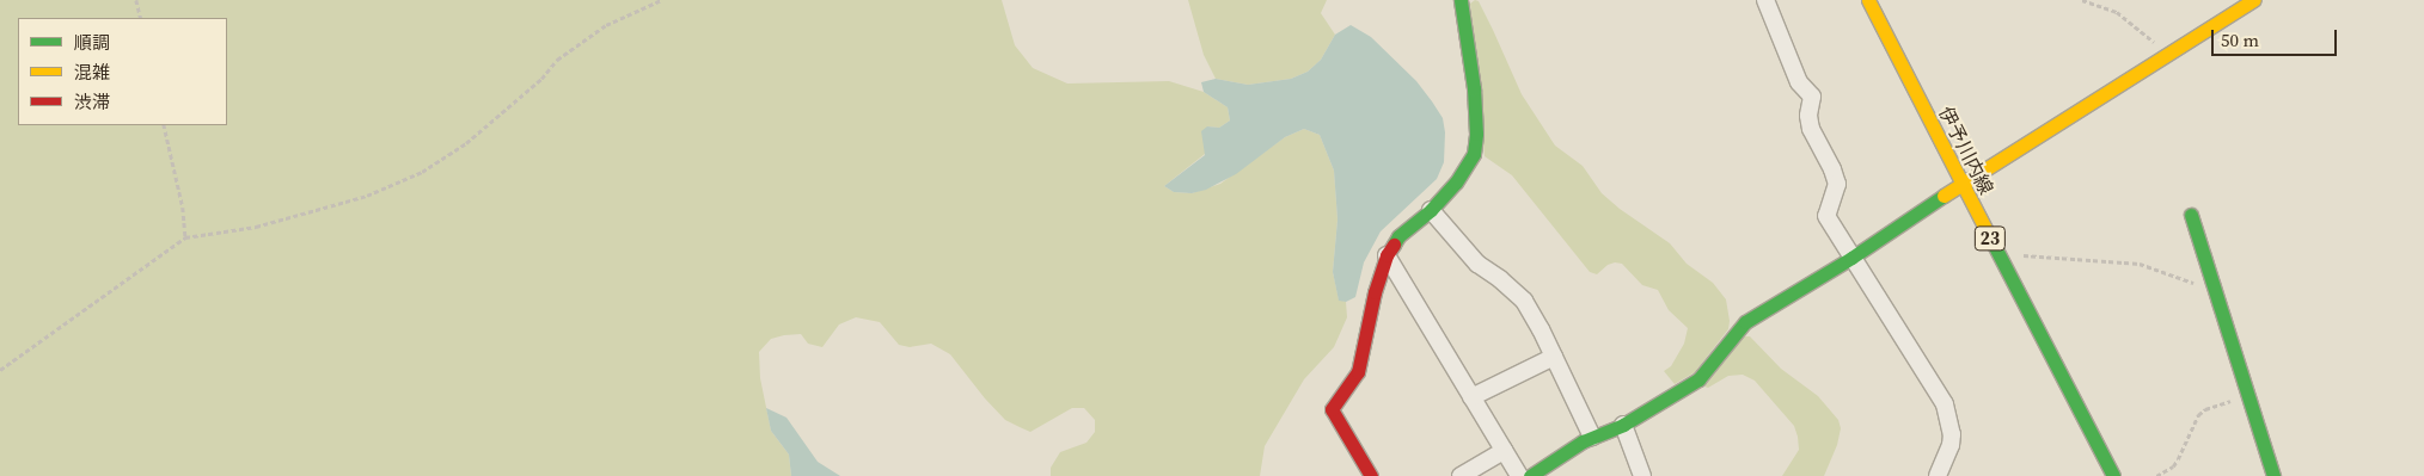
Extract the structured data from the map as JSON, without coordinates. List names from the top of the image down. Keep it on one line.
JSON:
{"streets":{"street":["伊予川内線","23"]},"legend":["順調","混雑","渋滞"],"scale_bar":"50 m"}
